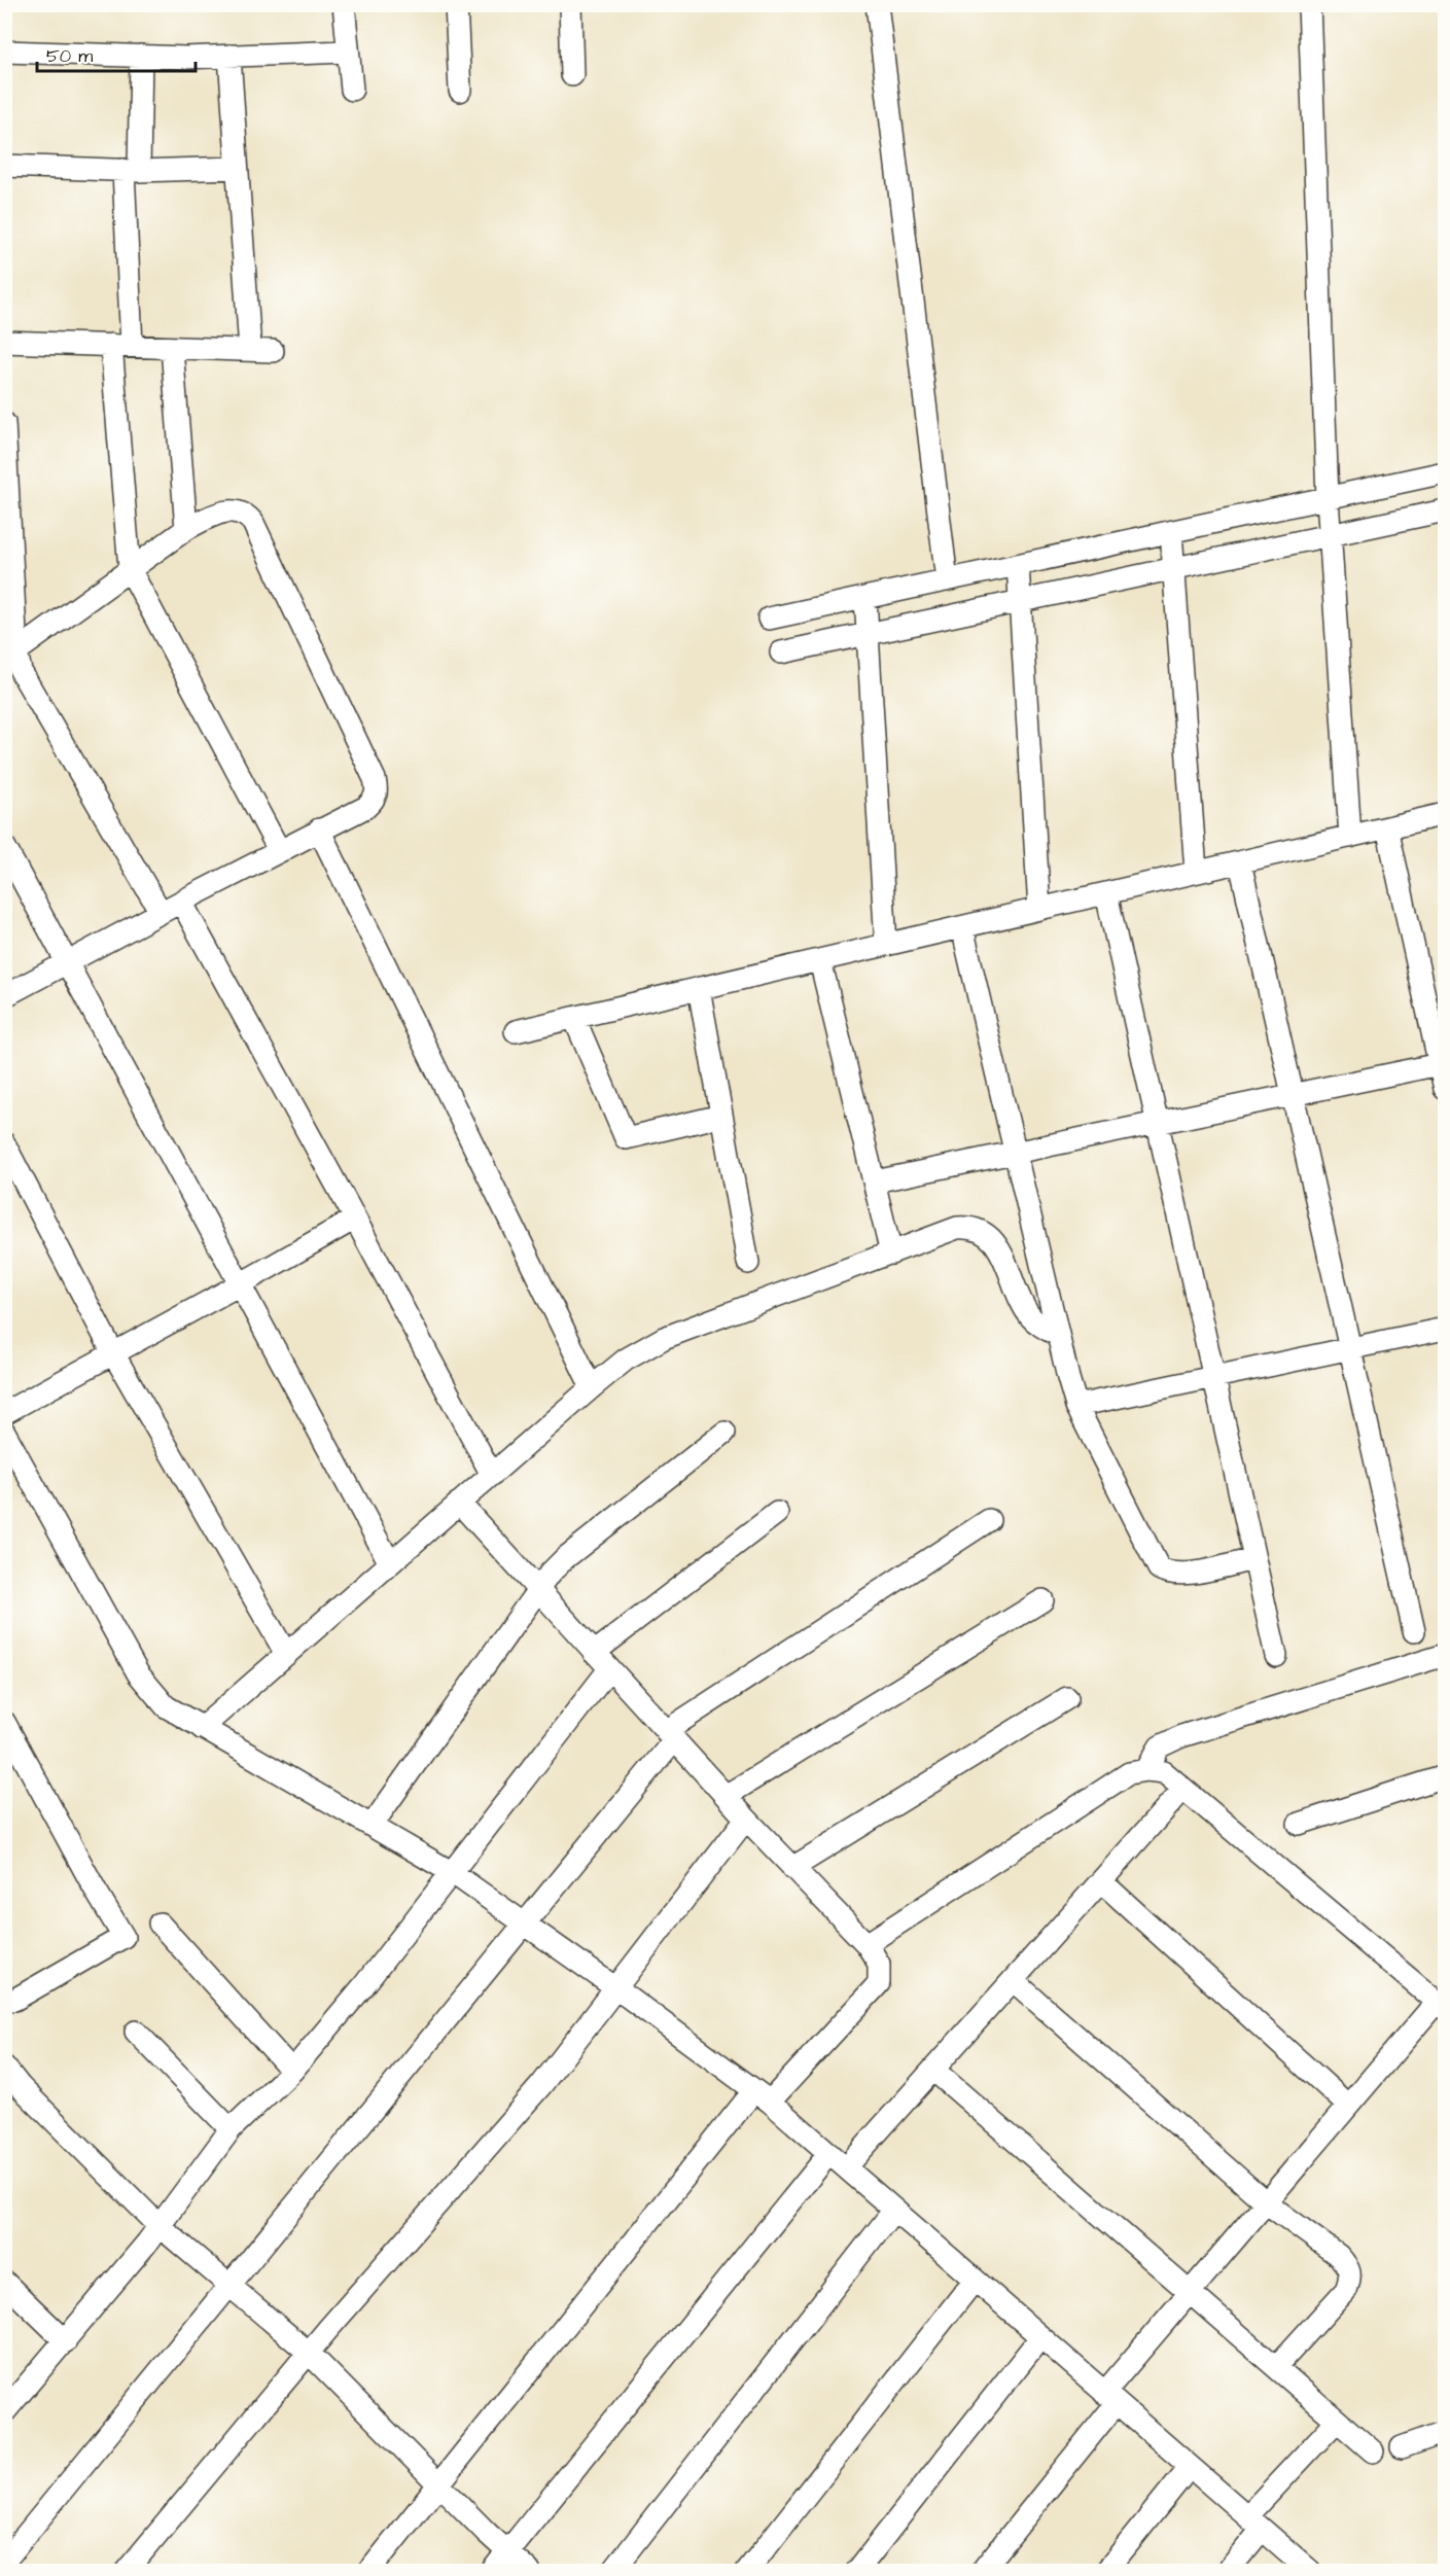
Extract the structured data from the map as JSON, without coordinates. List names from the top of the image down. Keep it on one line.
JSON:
{"scale_bar":"50 m"}
